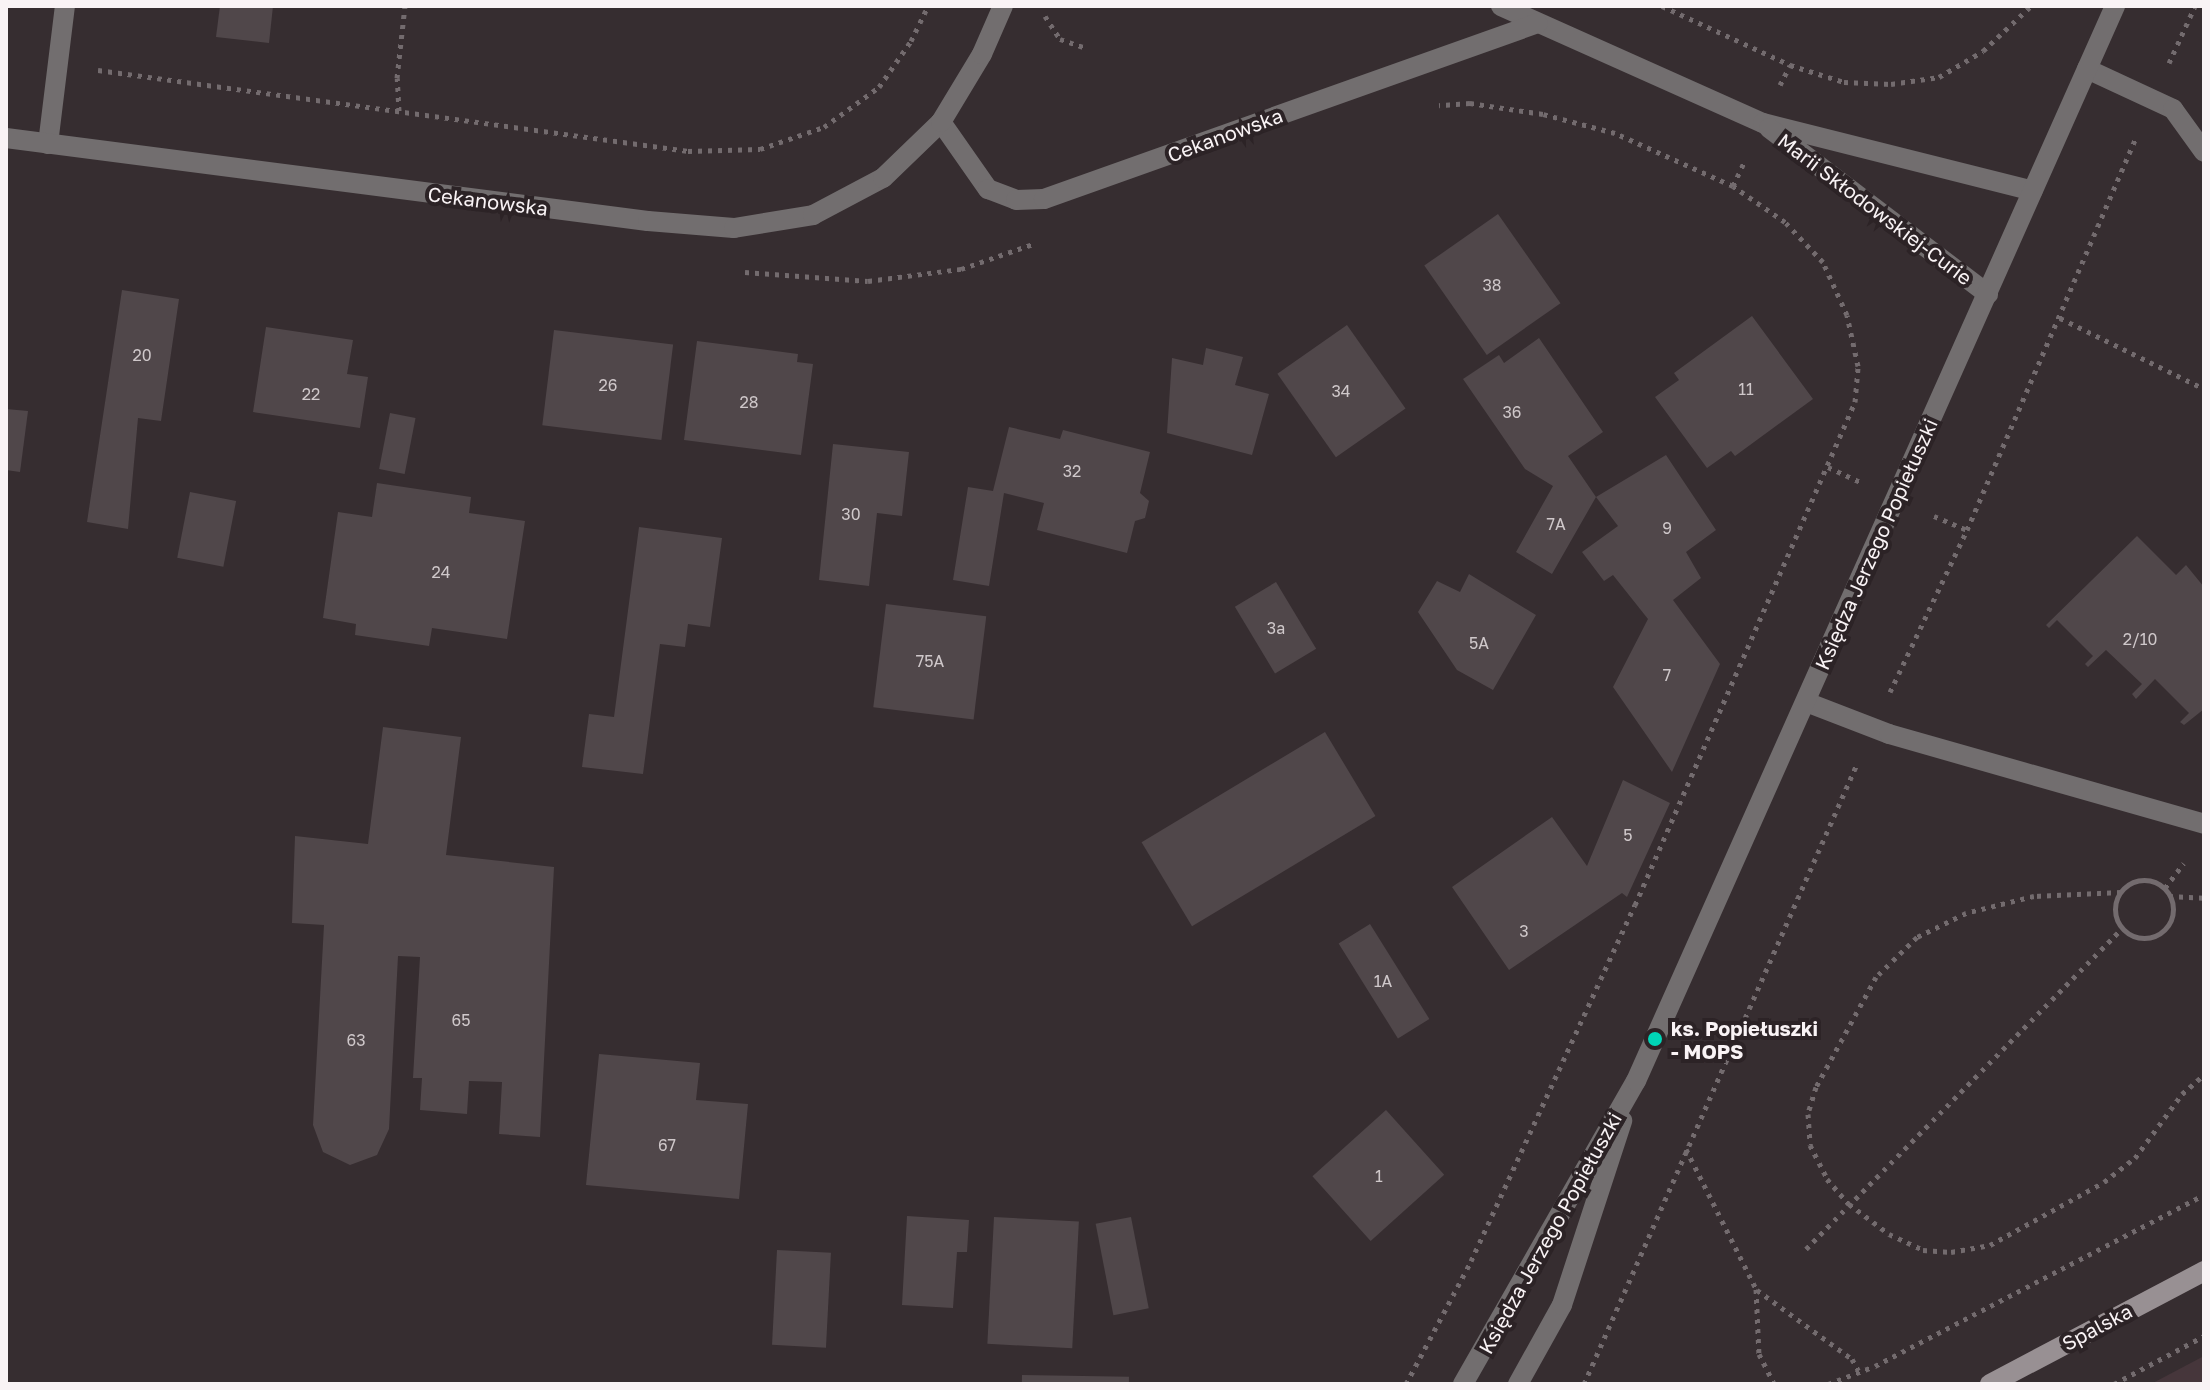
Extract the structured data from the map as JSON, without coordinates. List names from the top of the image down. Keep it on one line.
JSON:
{"streets":{"street":["Cekanowska","Marii Skłodowskiej-Curie","Księdza Jerzego Popiełuszki","Spalska"]},"crossings":[["Cekanowska","Marii Skłodowskiej-Curie"],["Marii Skłodowskiej-Curie","Księdza Jerzego Popiełuszki"]],"places":["ks. Popiełuszki - MOPS"],"house_numbers":["38","20","26","11","34","22","28","36","32","30","7A","9","24","3a","2/10","5A","75A","7","5","3","1A","65","63","67","1"]}
